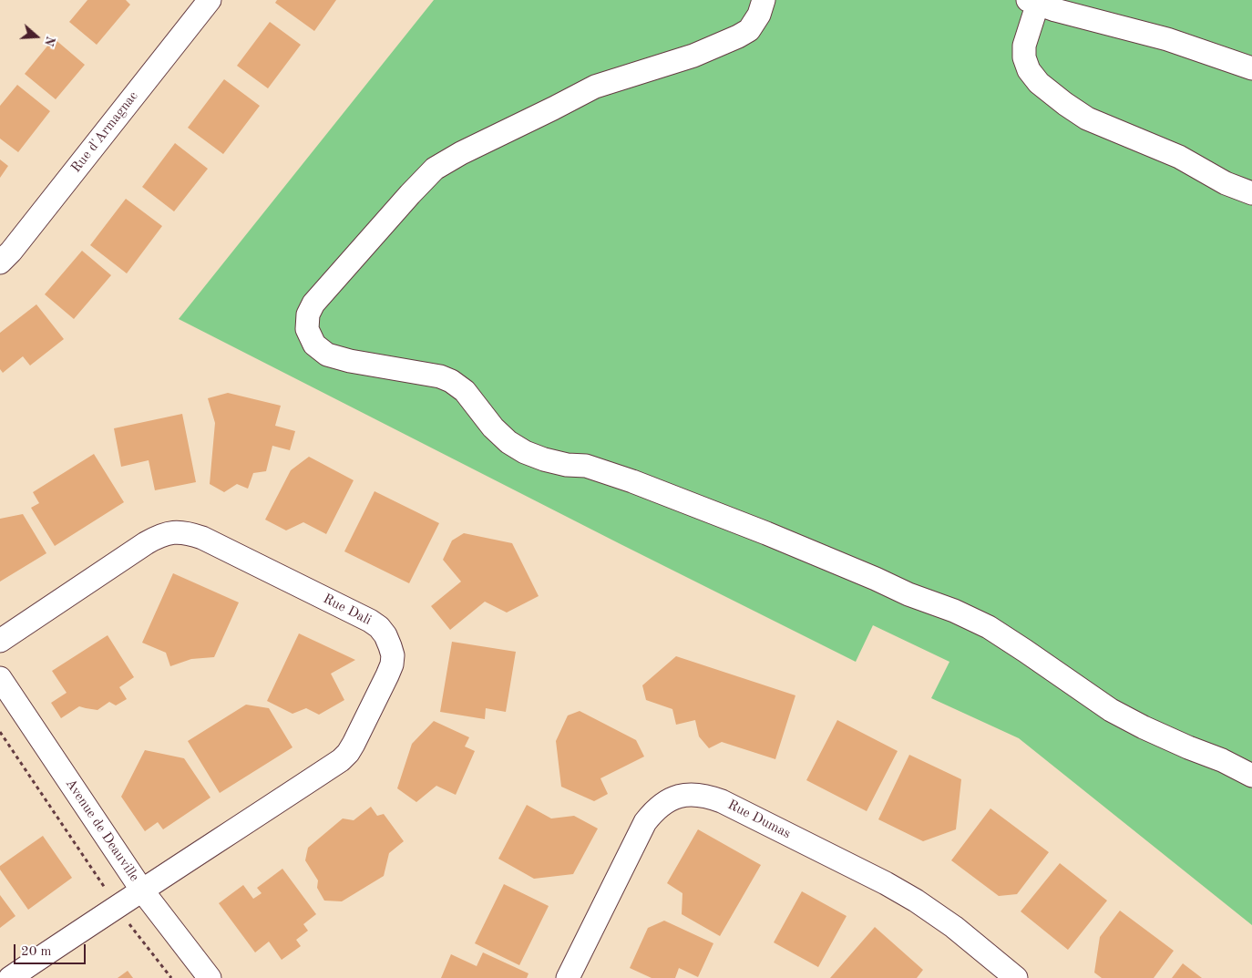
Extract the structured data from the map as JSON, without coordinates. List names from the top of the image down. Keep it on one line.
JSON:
{"streets":{"street":["Rue d'Armagnac","Rue Dali","Rue Dumas","Avenue de Deauville"]},"crossings":[["Rue Dali","Avenue de Deauville"]],"scale_bar":"20 m","north":"right"}
